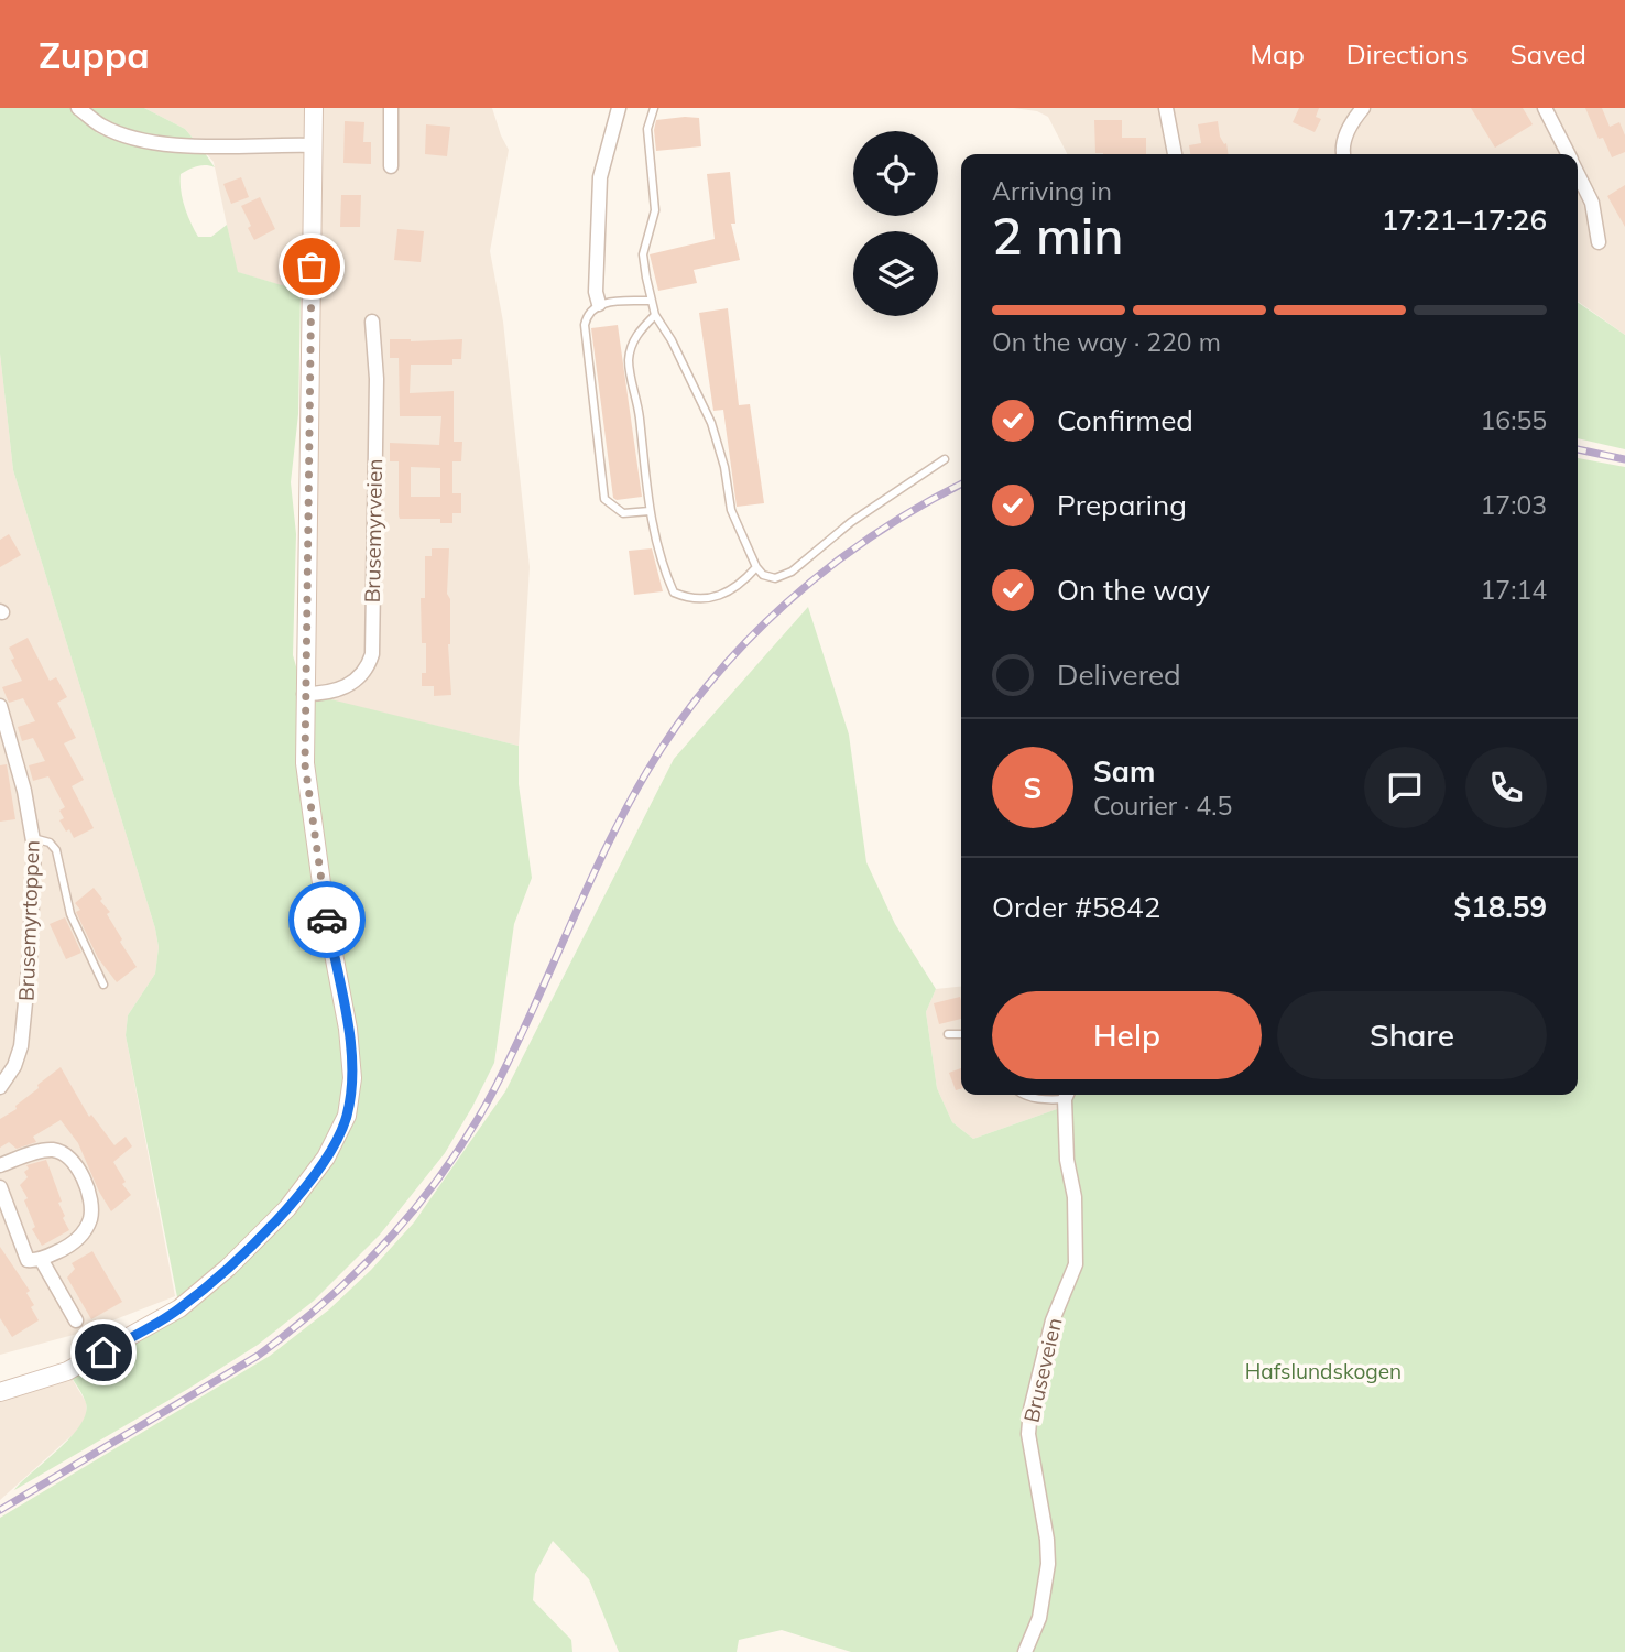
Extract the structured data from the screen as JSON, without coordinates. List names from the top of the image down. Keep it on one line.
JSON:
{"streets":{"street":["Brusemyrveien","Brusemyrtoppen","Bruseveien"]},"parks":["Hafslundskogen"],"page":{"header":"Zuppa","nav":["Map","Directions","Saved"],"heading":["2 min","Arriving in","17:21–17:26"],"panel":["Sam","Courier · 4.5","Order #5842","$18.59"],"bar":"On the way · 220 m","list":[["Confirmed","16:55"],["Preparing","17:03"],["On the way","17:14"],"Delivered"],"round":"S","buttons":["Help","Share"]}}
